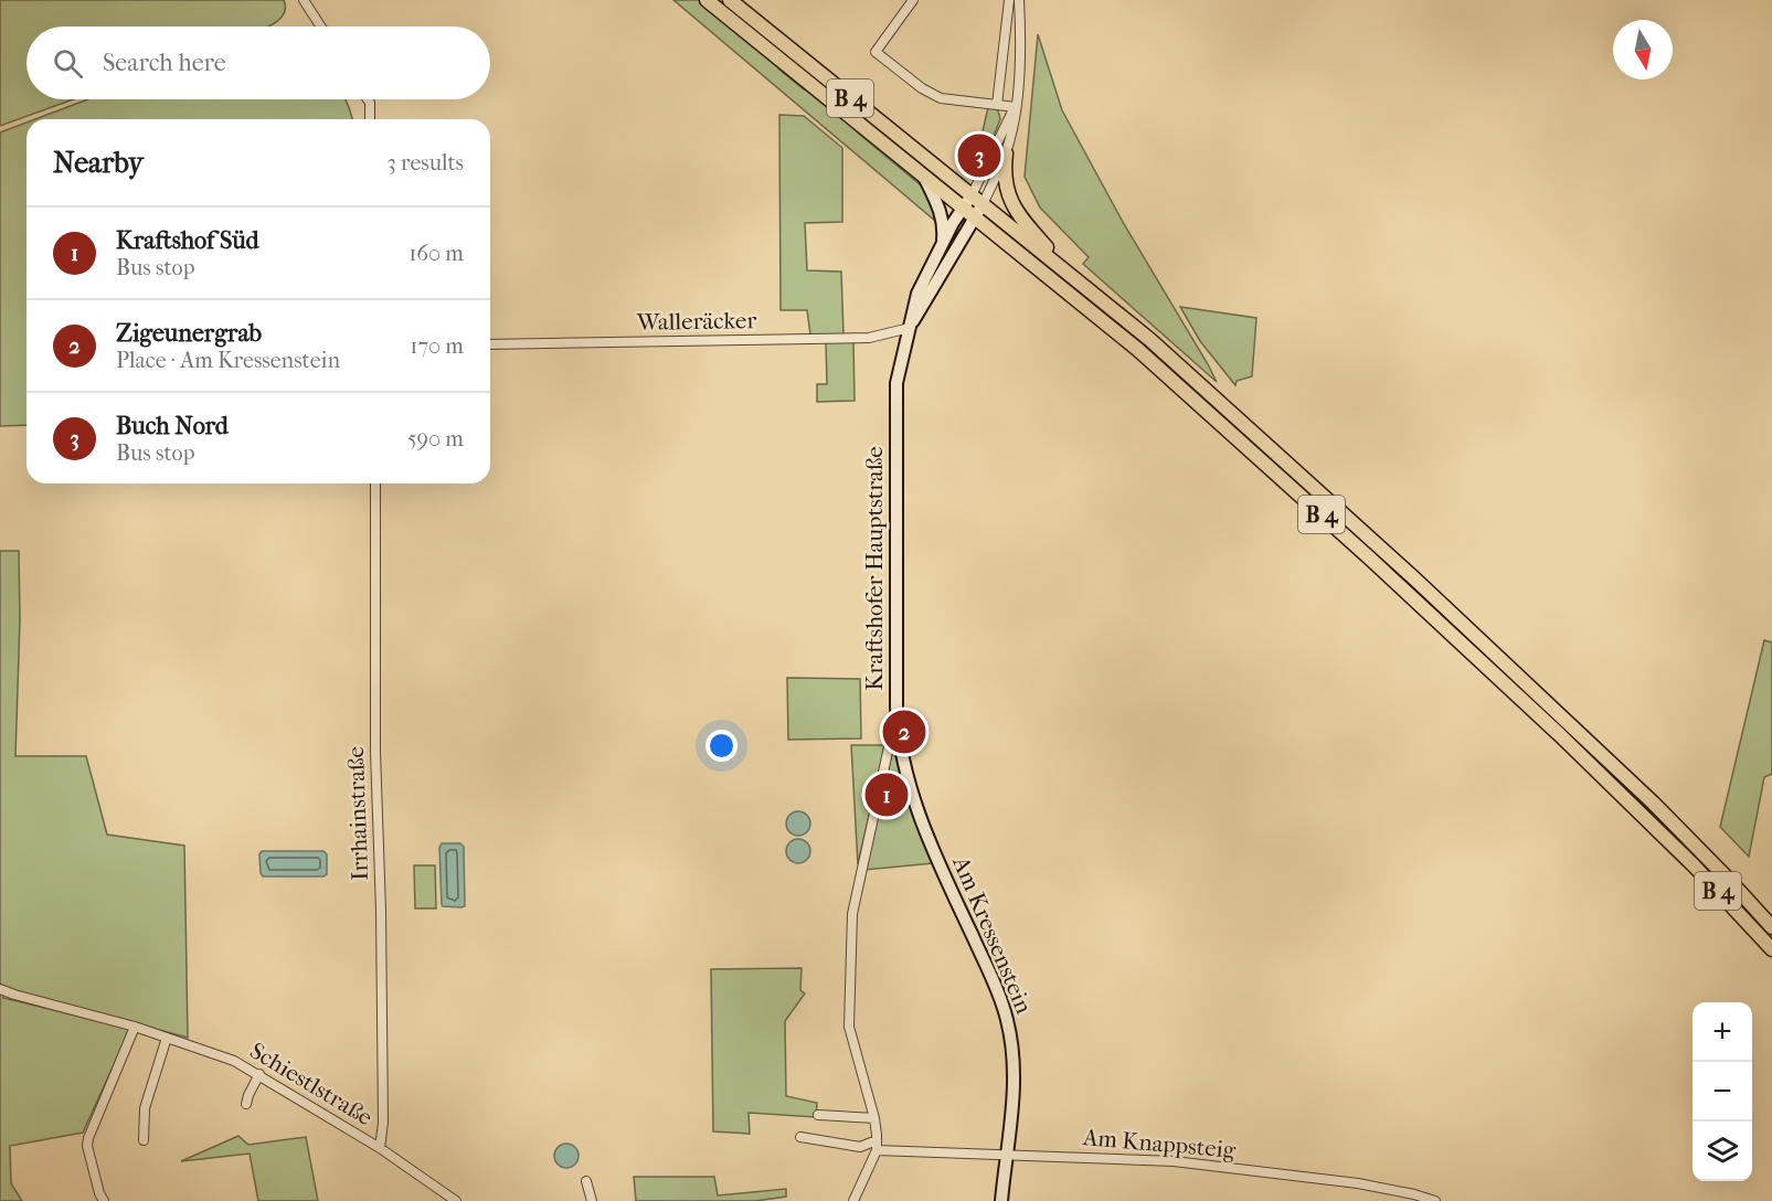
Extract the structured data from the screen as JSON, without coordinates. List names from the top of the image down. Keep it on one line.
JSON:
{"streets":{"main road":["B 4"],"street":["Walleräcker","Kraftshofer Hauptstraße","Irrhainstraße","Am Kressenstein","Schiestlstraße","Am Knappsteig"]},"crossings":[["B 4","Kraftshofer Hauptstraße"],["Walleräcker","Kraftshofer Hauptstraße"],["Kraftshofer Hauptstraße","Am Kressenstein"],["Kraftshofer Hauptstraße","Am Knappsteig"],["Irrhainstraße","Schiestlstraße"],["Am Kressenstein","Am Knappsteig"]],"north":"bottom","page":{"search":"Search here","heading":["Nearby","3 results"],"pins":["3","2","1"],"list":[{"mark":"1","name":"Kraftshof Süd","note":"Bus stop","value":"160 m"},{"mark":"2","name":"Zigeunergrab","note":"Place · Am Kressenstein","value":"170 m"},{"mark":"3","name":"Buch Nord","note":"Bus stop","value":"590 m"}],"map_buttons":["+","−"]}}
